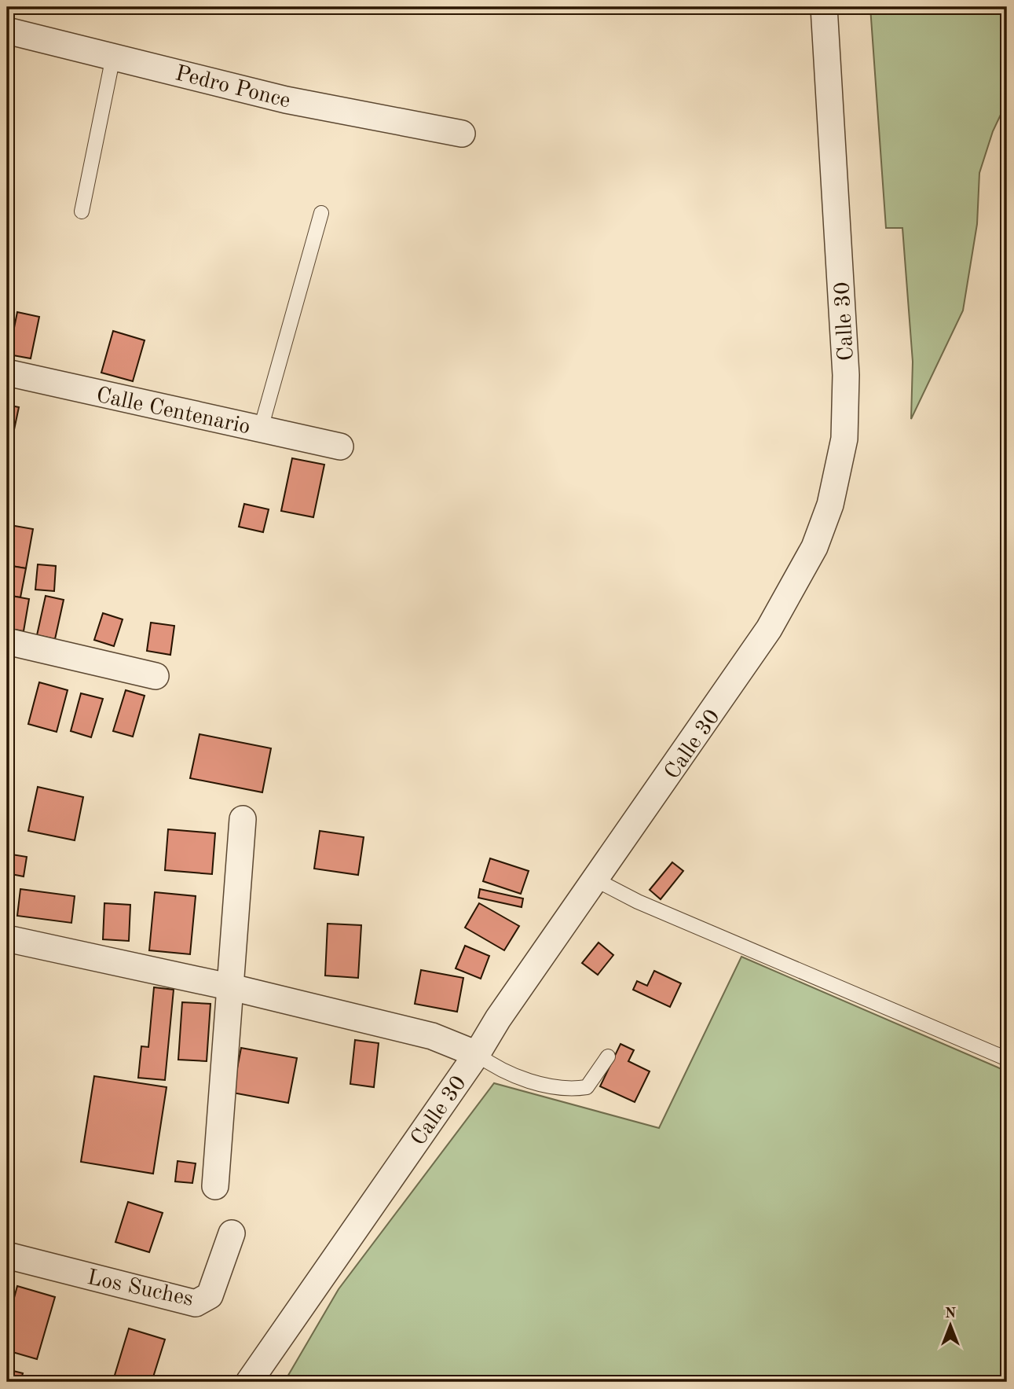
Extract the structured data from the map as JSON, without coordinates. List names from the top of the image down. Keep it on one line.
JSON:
{"streets":{"street":["Pedro Ponce","Calle 30","Calle Centenario","Los Suches"]},"north":"top"}
